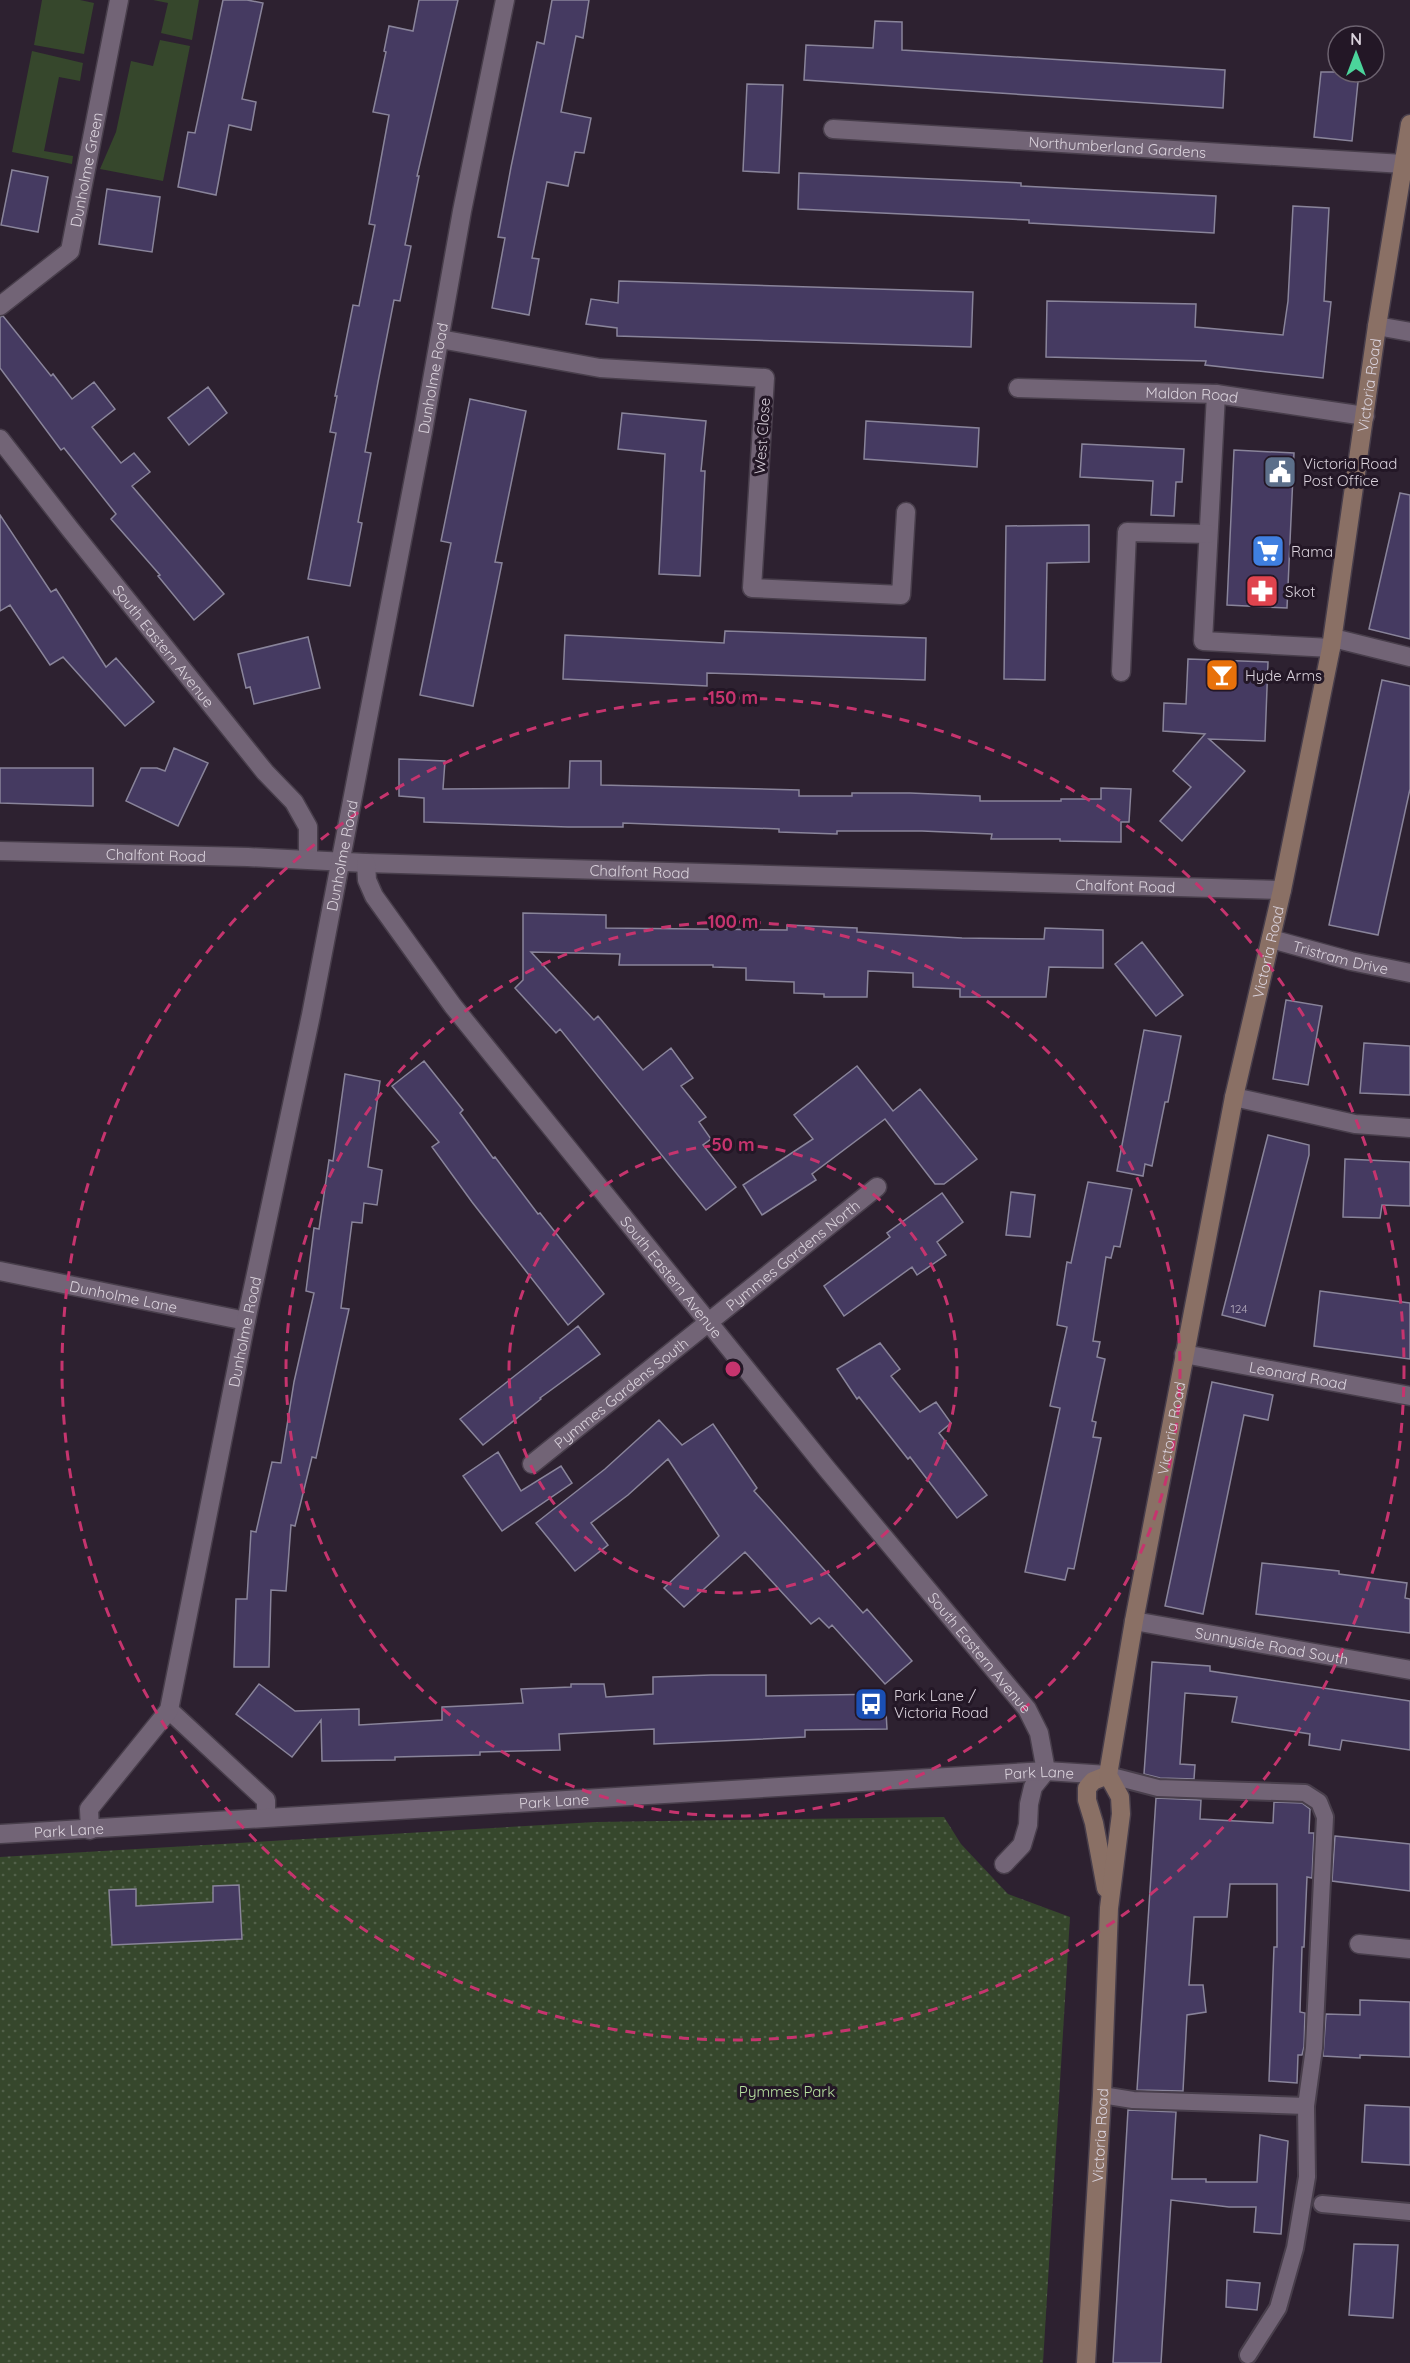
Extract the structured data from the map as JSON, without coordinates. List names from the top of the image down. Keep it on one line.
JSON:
{"streets":{"street":["Northumberland Gardens","Dunholme Green","Dunholme Road","Victoria Road","Maldon Road","West Close","South Eastern Avenue","Chalfont Road","Tristram Drive","Pymmes Gardens North","Dunholme Lane","Leonard Road","Pymmes Gardens South","Sunnyside Road South","Park Lane"]},"crossings":[["Northumberland Gardens","Victoria Road"],["Dunholme Road","West Close"],["Dunholme Road","Chalfont Road"],["Dunholme Road","Dunholme Lane"],["Dunholme Road","Park Lane"],["Victoria Road","Maldon Road"],["Victoria Road","Chalfont Road"],["Victoria Road","Tristram Drive"],["Victoria Road","Leonard Road"],["Victoria Road","Sunnyside Road South"],["Victoria Road","Park Lane"],["South Eastern Avenue","Chalfont Road"],["South Eastern Avenue","Pymmes Gardens North"],["South Eastern Avenue","Pymmes Gardens South"],["South Eastern Avenue","Park Lane"],["Pymmes Gardens North","Pymmes Gardens South"]],"parks":["Pymmes Park"],"places":{"public building":["Victoria Road Post Office"],"supermarket":["Rama"],"pharmacy":["Skot"],"bar":["Hyde Arms"],"bus stop":["Park Lane / Victoria Road"]},"house_numbers":["124"],"north":"top","rings":["150 m","100 m","50 m"]}
